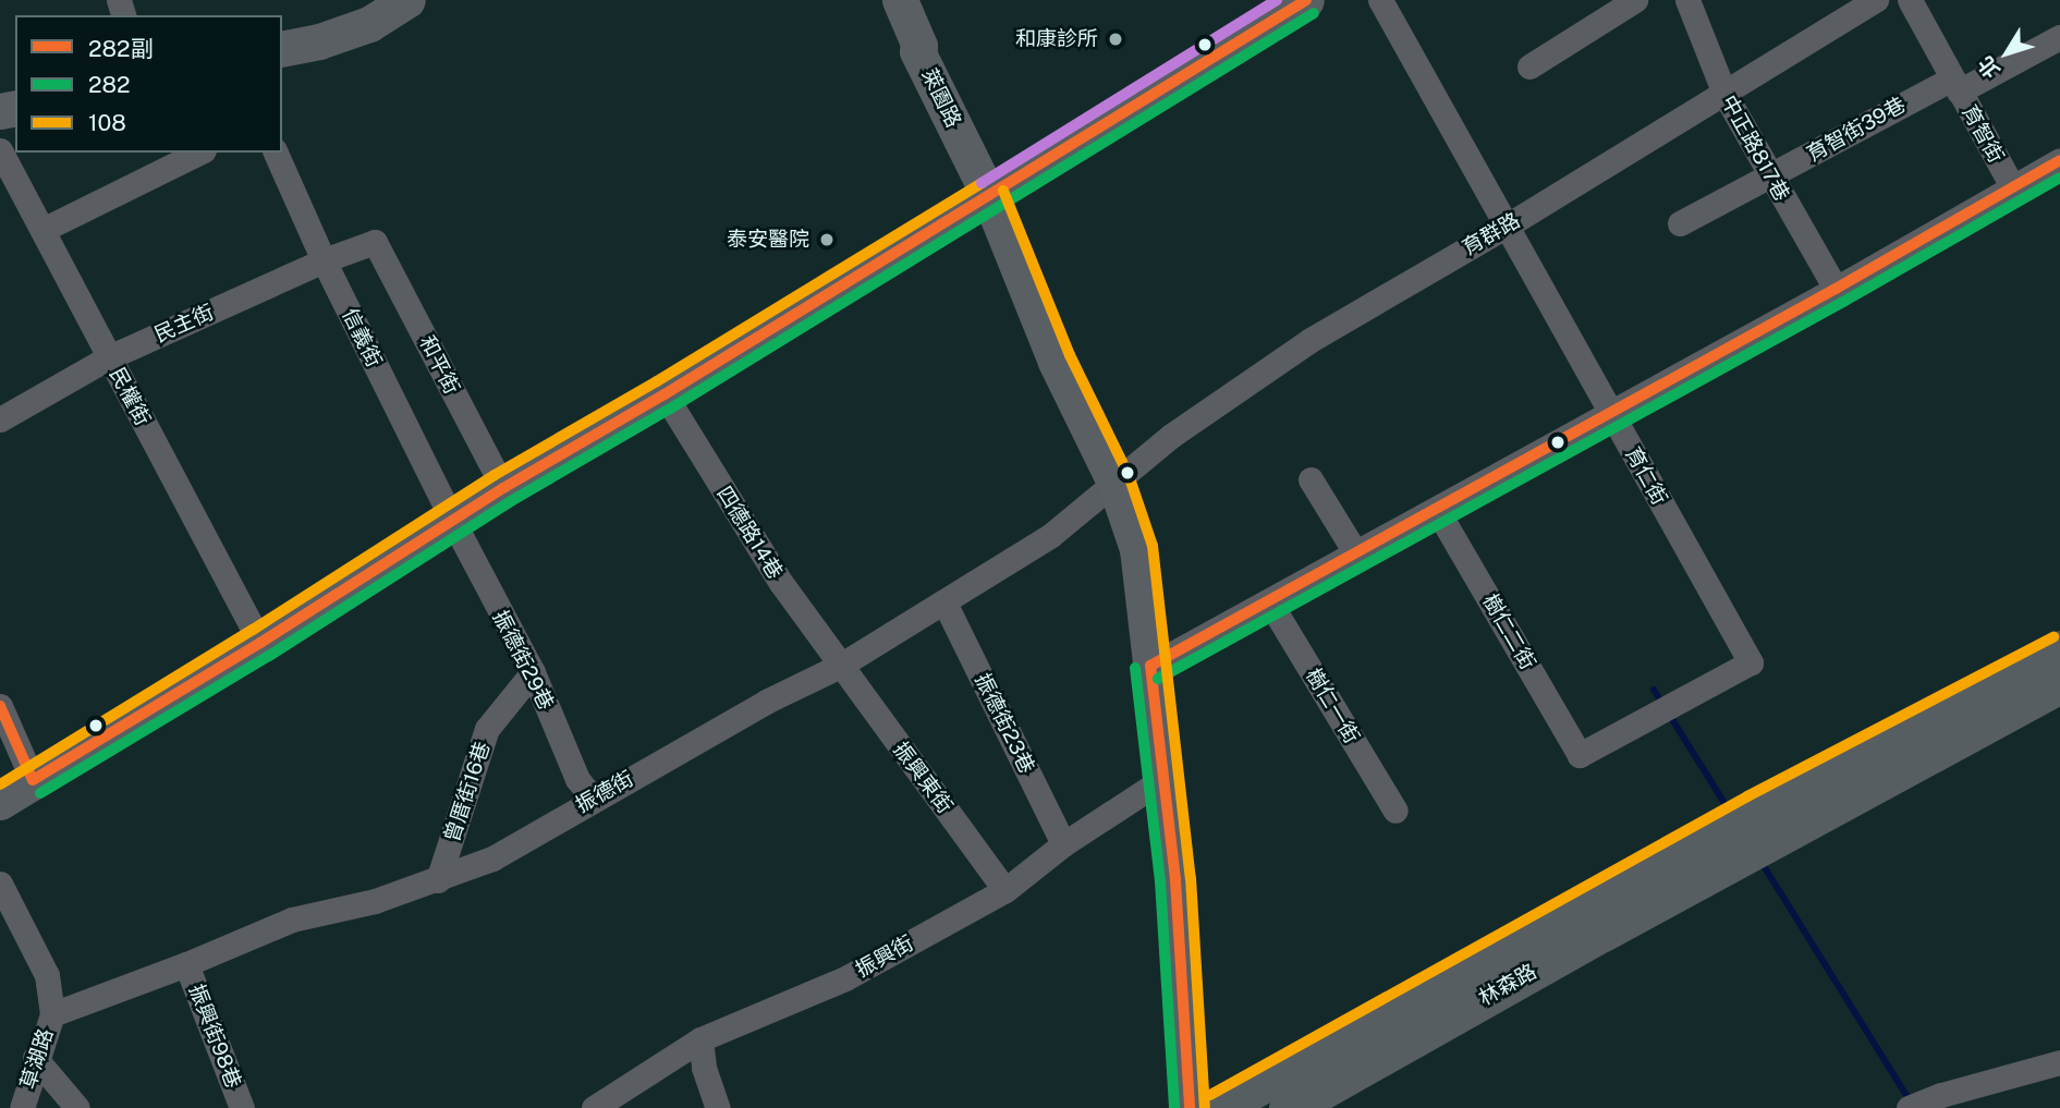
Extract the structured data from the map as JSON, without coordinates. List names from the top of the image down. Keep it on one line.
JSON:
{"streets":{"main road":["林森路"],"street":["萊園路","育智街39巷","育智街","中正路817巷","育群路","民主街","信義街","和平街","民權街","育仁街","四德路14巷","樹仁二街","振德街29巷","樹仁一街","振德街23巷","振興東街","曾厝街16巷","振德街","振興街","振興街98巷","草湖路"]},"crossings":[["萊園路","育群路"],["萊園路","振德街"],["萊園路","振興街"],["育智街39巷","育智街"],["育智街39巷","中正路817巷"],["中正路817巷","育群路"],["育群路","育仁街"],["育群路","振德街"],["民主街","信義街"],["民主街","和平街"],["民主街","民權街"],["信義街","振德街29巷"],["育仁街","樹仁二街"],["四德路14巷","振興東街"],["四德路14巷","振德街"],["振德街29巷","曾厝街16巷"],["振德街29巷","振德街"],["振德街23巷","振德街"],["振德街23巷","振興街"],["振興東街","振德街"],["振興東街","振興街"],["曾厝街16巷","振德街"],["振德街","振興街98巷"],["振德街","草湖路"]],"places":["和康診所","泰安醫院"],"lines":["transit line 282副","transit line 282","transit line 108"],"legend":["282副","282","108"],"north":"bottom left"}
